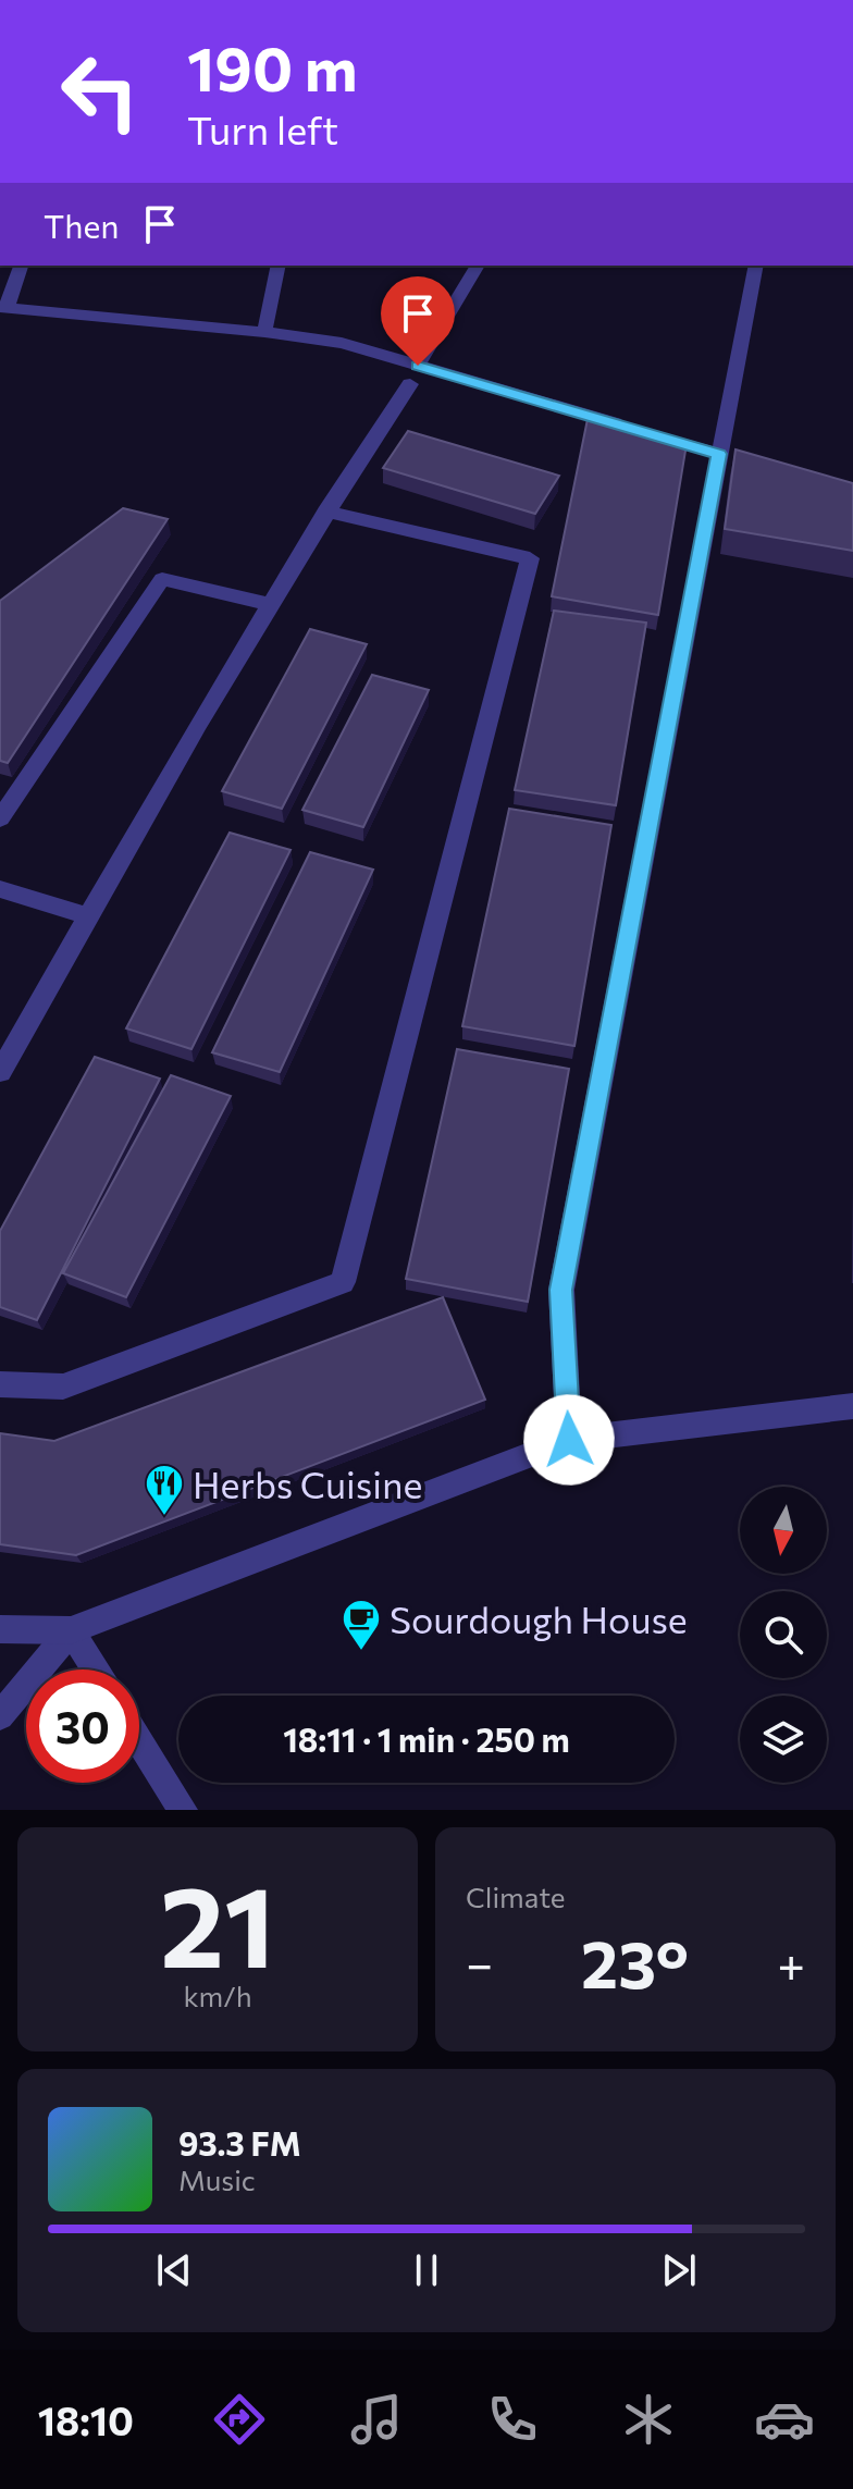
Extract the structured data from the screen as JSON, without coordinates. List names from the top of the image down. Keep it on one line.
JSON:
{"places":{"restaurant":["Herbs Cuisine"],"cafe":["Sourdough House"]},"north":"bottom","page":{"turn":["190 m","Turn left"],"then":"Then","limit":"30","trip":"18:11 · 1 min · 250 m","tile":[["21","km/h"],"Climate"],"heat":["−","23°","+"],"song":["93.3 FM","Music"],"tabs":"18:10"}}
